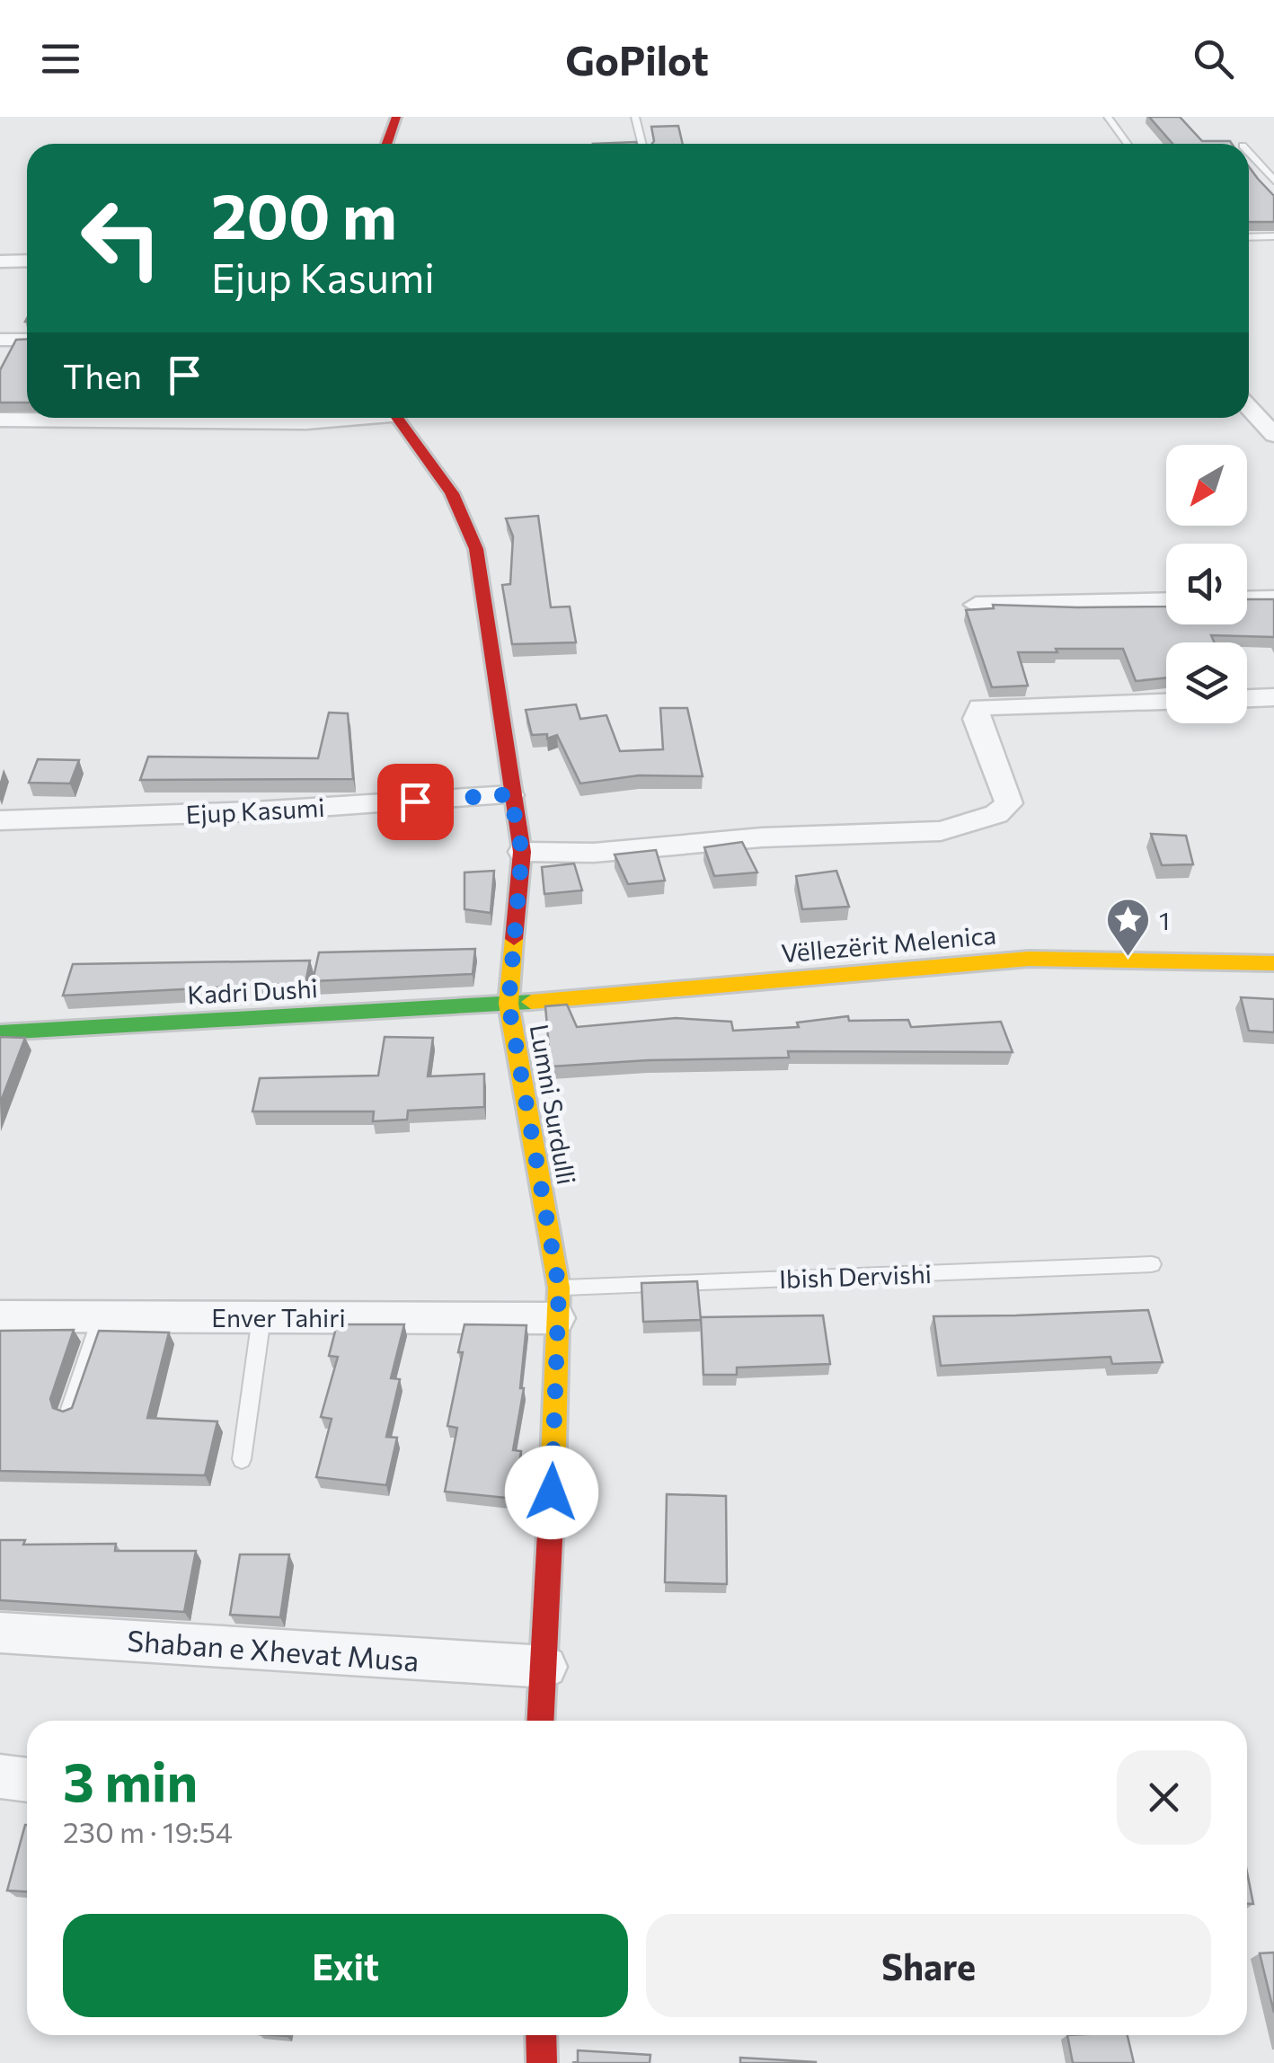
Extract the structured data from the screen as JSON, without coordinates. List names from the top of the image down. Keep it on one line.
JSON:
{"streets":{"street":["Ejup Kasumi","Vëllezërit Melenica","Kadri Dushi","Lumni Surdulli","Enver Tahiri","Shaban e Xhevat Musa"],"lane":["Ibish Dervishi"]},"crossings":[["Ejup Kasumi","Lumni Surdulli"],["Vëllezërit Melenica","Kadri Dushi"],["Vëllezërit Melenica","Lumni Surdulli"],["Kadri Dushi","Lumni Surdulli"],["Lumni Surdulli","Ibish Dervishi"],["Lumni Surdulli","Enver Tahiri"],["Lumni Surdulli","Shaban e Xhevat Musa"],["Ibish Dervishi","Enver Tahiri"]],"places":{"place":["1"]},"north":"bottom left","page":{"header":"GoPilot","turn":["200 m","Ejup Kasumi"],"then":"Then","heading":["3 min","230 m · 19:54"],"buttons":["Exit","Share"]}}
